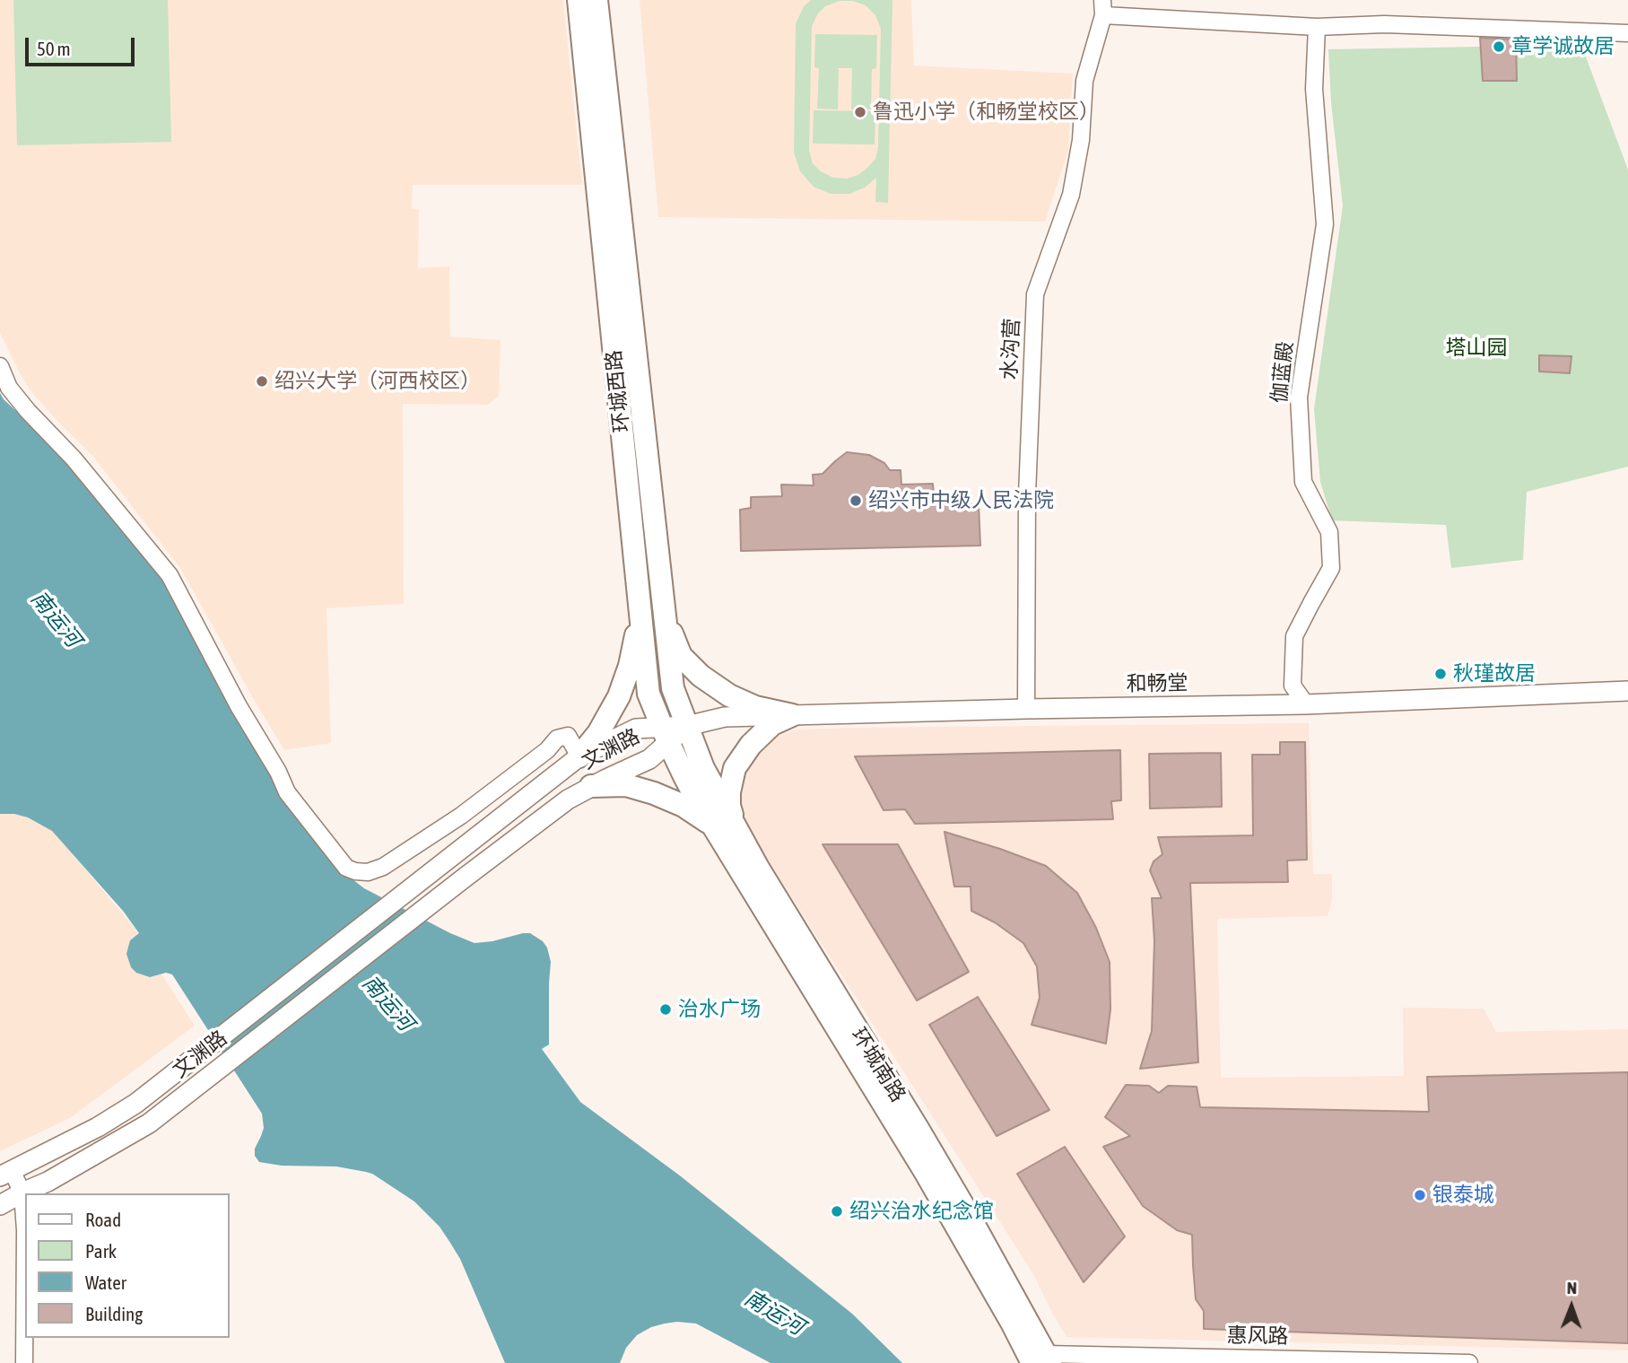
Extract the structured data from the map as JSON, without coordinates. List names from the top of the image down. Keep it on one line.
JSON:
{"streets":{"main road":["环城西路","环城南路"],"street":["水沟营","伽蓝殿","和畅堂","文渊路","惠风路"]},"crossings":[["水沟营","和畅堂"],["伽蓝殿","和畅堂"],["环城西路","和畅堂"],["环城西路","文渊路"],["环城西路","环城南路"],["和畅堂","文渊路"],["环城南路","惠风路"]],"water":["南运河"],"parks":["塔山园"],"places":["章学诚故居","鲁迅小学（和畅堂校区）","绍兴大学（河西校区）","绍兴市中级人民法院","秋瑾故居","治水广场","银泰城","绍兴治水纪念馆"],"legend":["Road","Park","Water","Building"],"scale_bar":"50 m","north":"top"}
